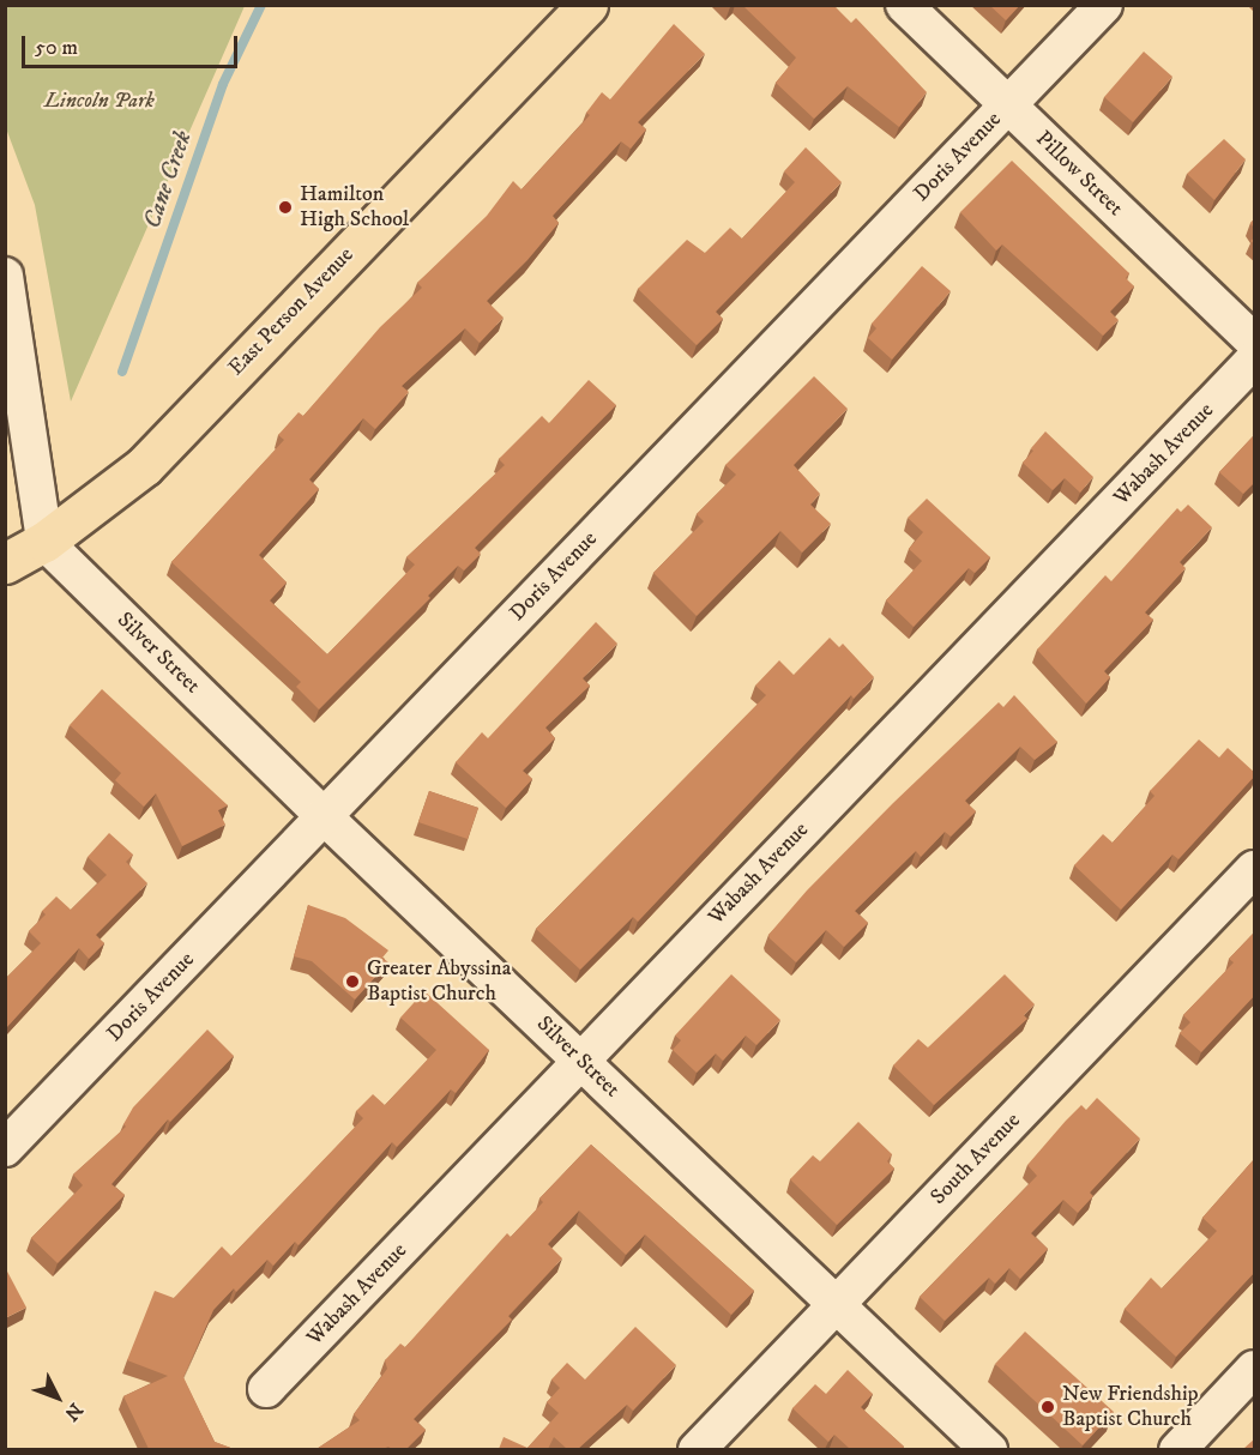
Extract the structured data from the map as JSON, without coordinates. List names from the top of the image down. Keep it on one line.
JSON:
{"streets":{"main road":["East Person Avenue"],"street":["Doris Avenue","Pillow Street","Wabash Avenue","Silver Street","South Avenue"]},"crossings":[["Doris Avenue","Pillow Street"],["Doris Avenue","Silver Street"],["East Person Avenue","Silver Street"],["Wabash Avenue","Silver Street"],["Silver Street","South Avenue"]],"water":["Cane Creek"],"parks":["Lincoln Park"],"places":["Hamilton High School","Greater Abyssina Baptist Church","New Friendship Baptist Church"],"scale_bar":"50 m","north":"bottom right"}
